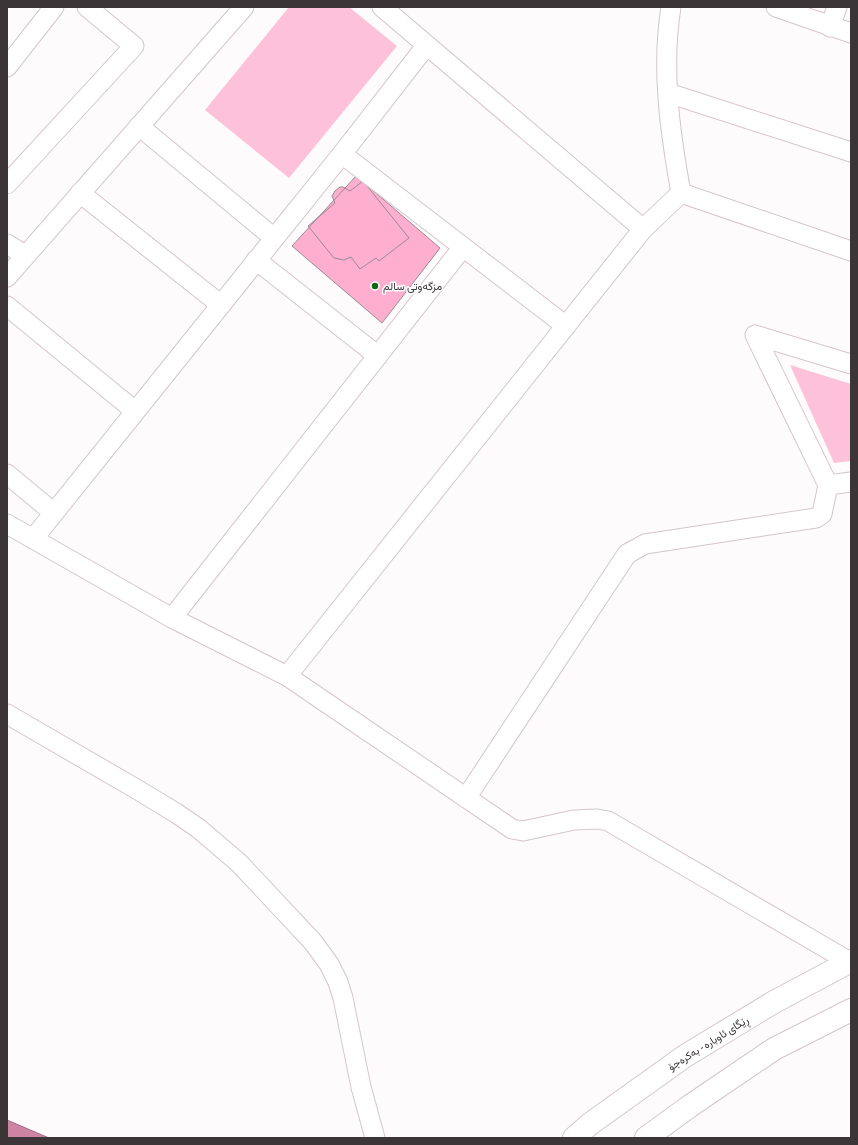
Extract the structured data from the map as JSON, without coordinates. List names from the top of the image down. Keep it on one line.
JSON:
{"streets":{"main road":["ڕێگای ئاوبارە - بەکرەجۆ"]},"places":["مزگەوتی سالم"]}
